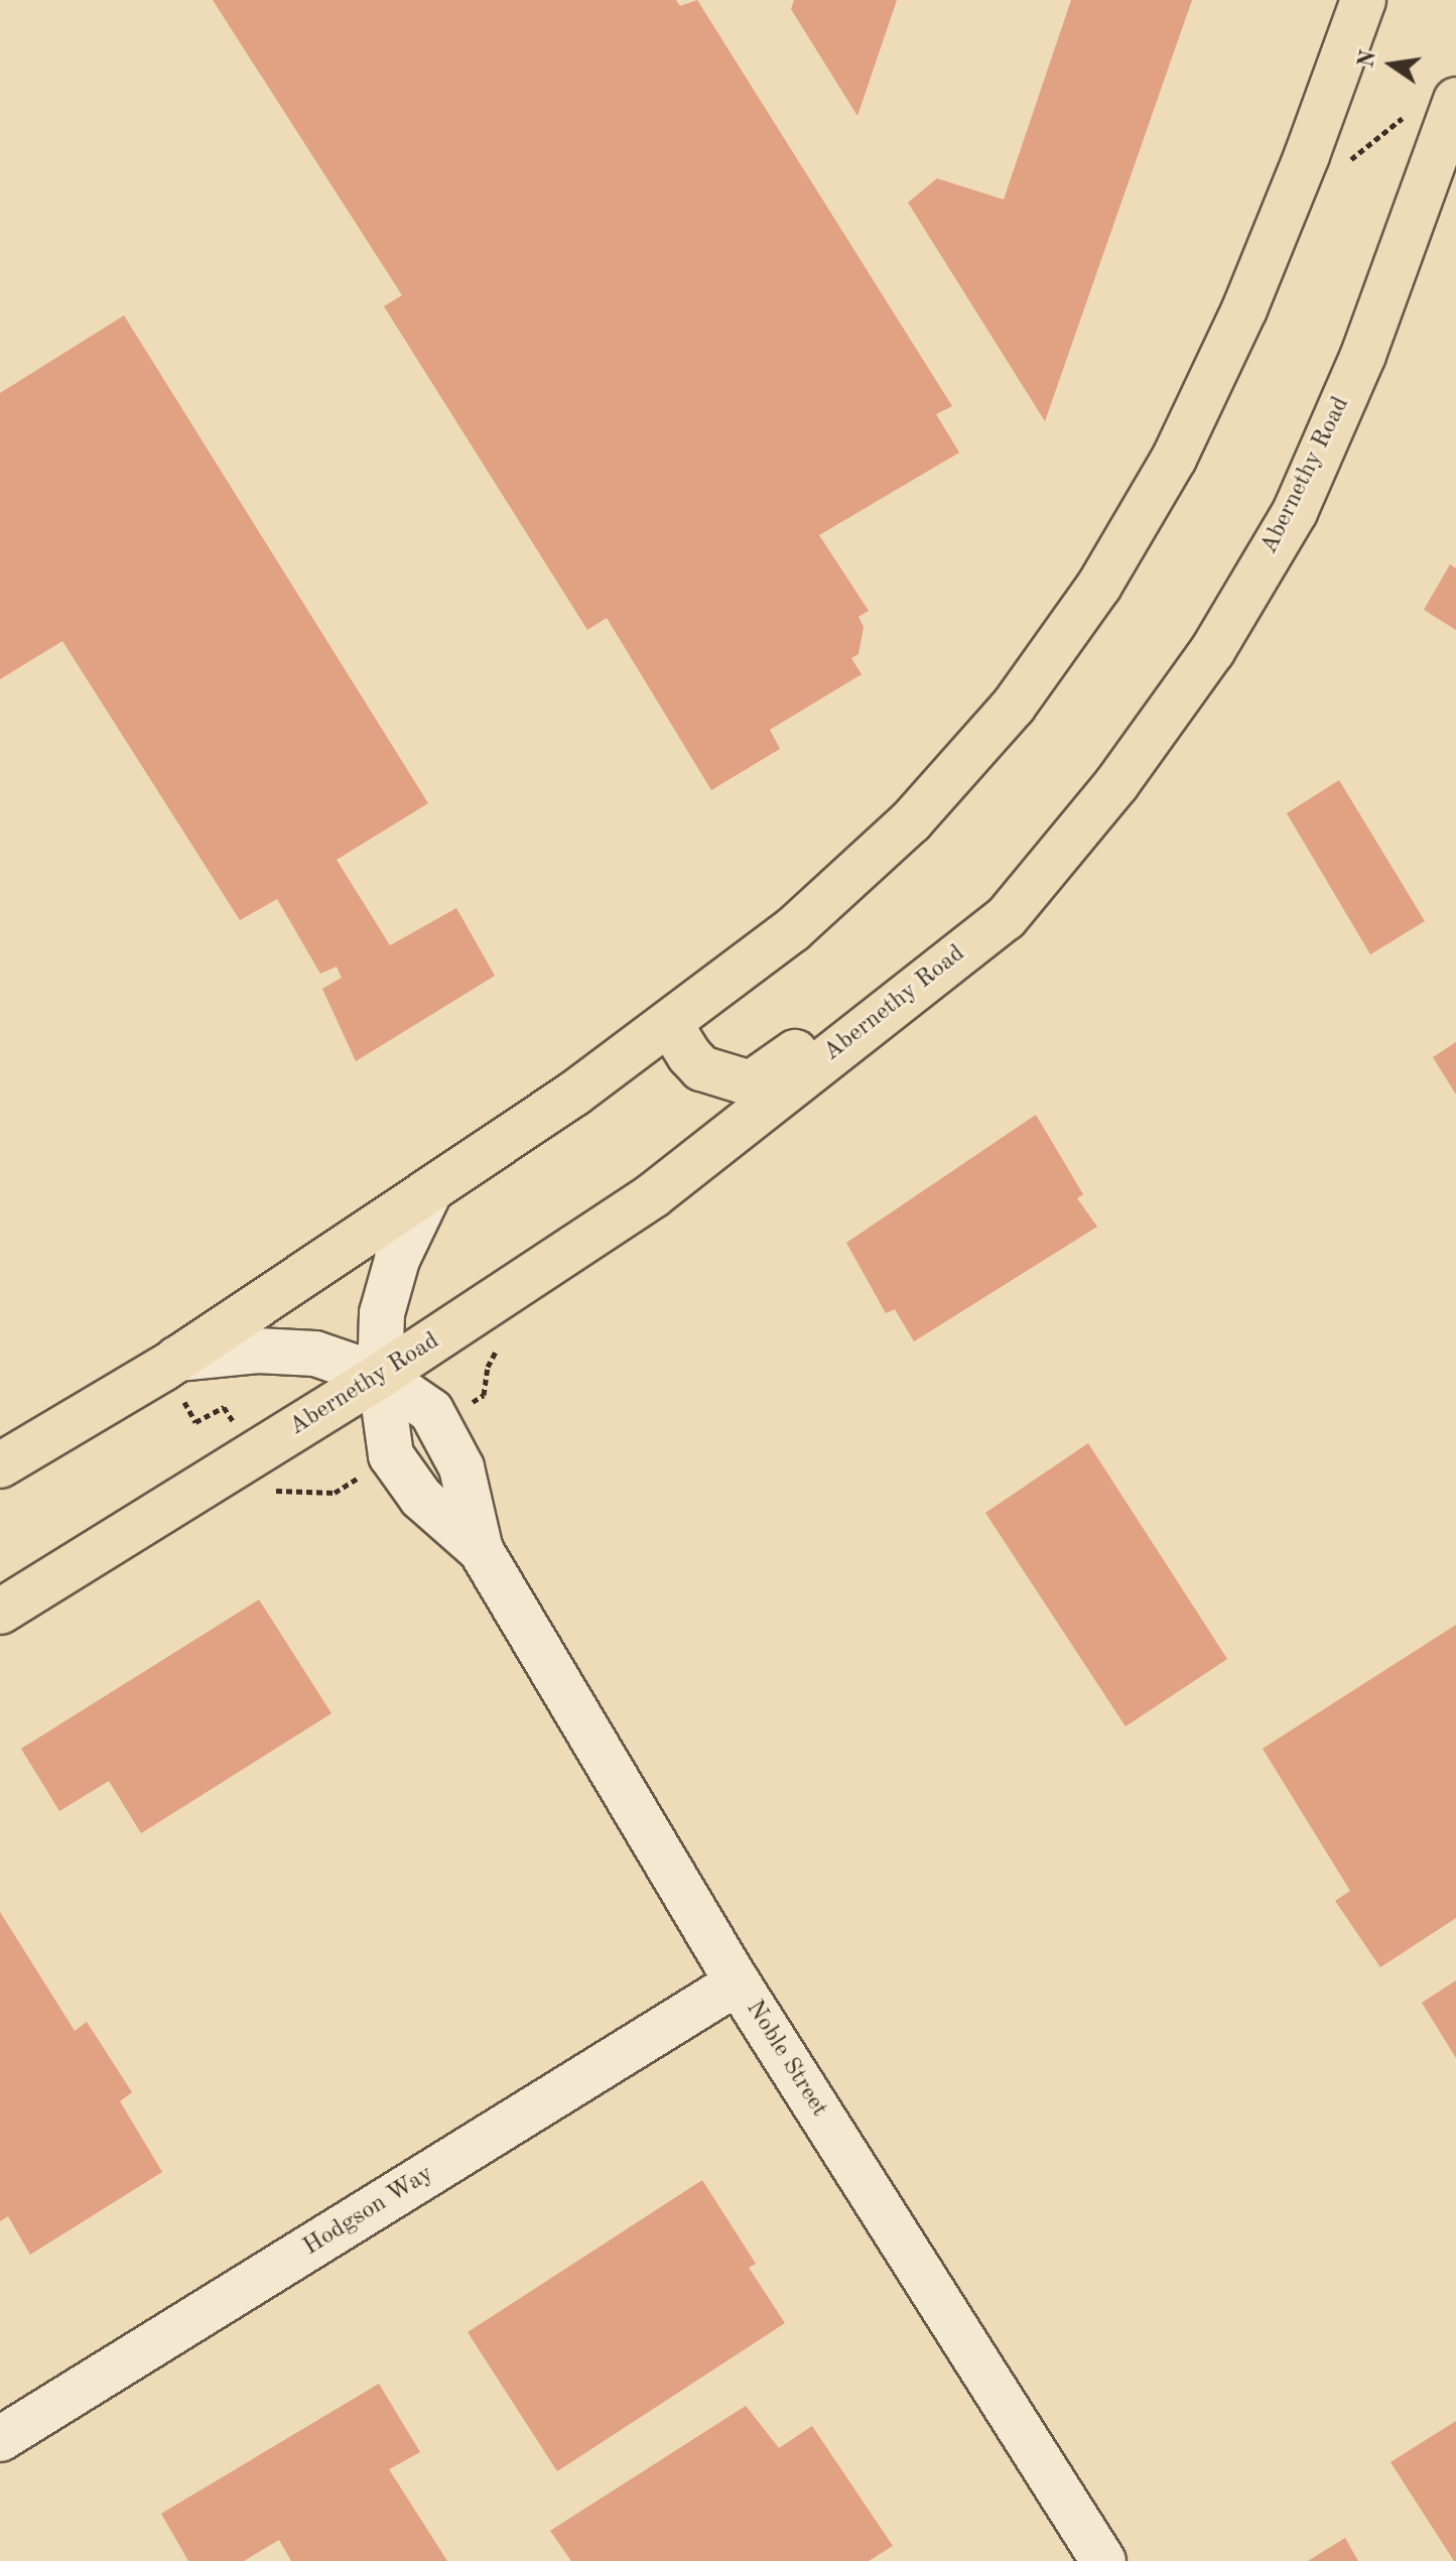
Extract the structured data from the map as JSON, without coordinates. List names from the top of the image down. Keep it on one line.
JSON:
{"streets":{"main road":["Abernethy Road"],"street":["Noble Street","Hodgson Way"]},"crossings":[["Abernethy Road","Noble Street"],["Noble Street","Hodgson Way"]],"north":"left"}
